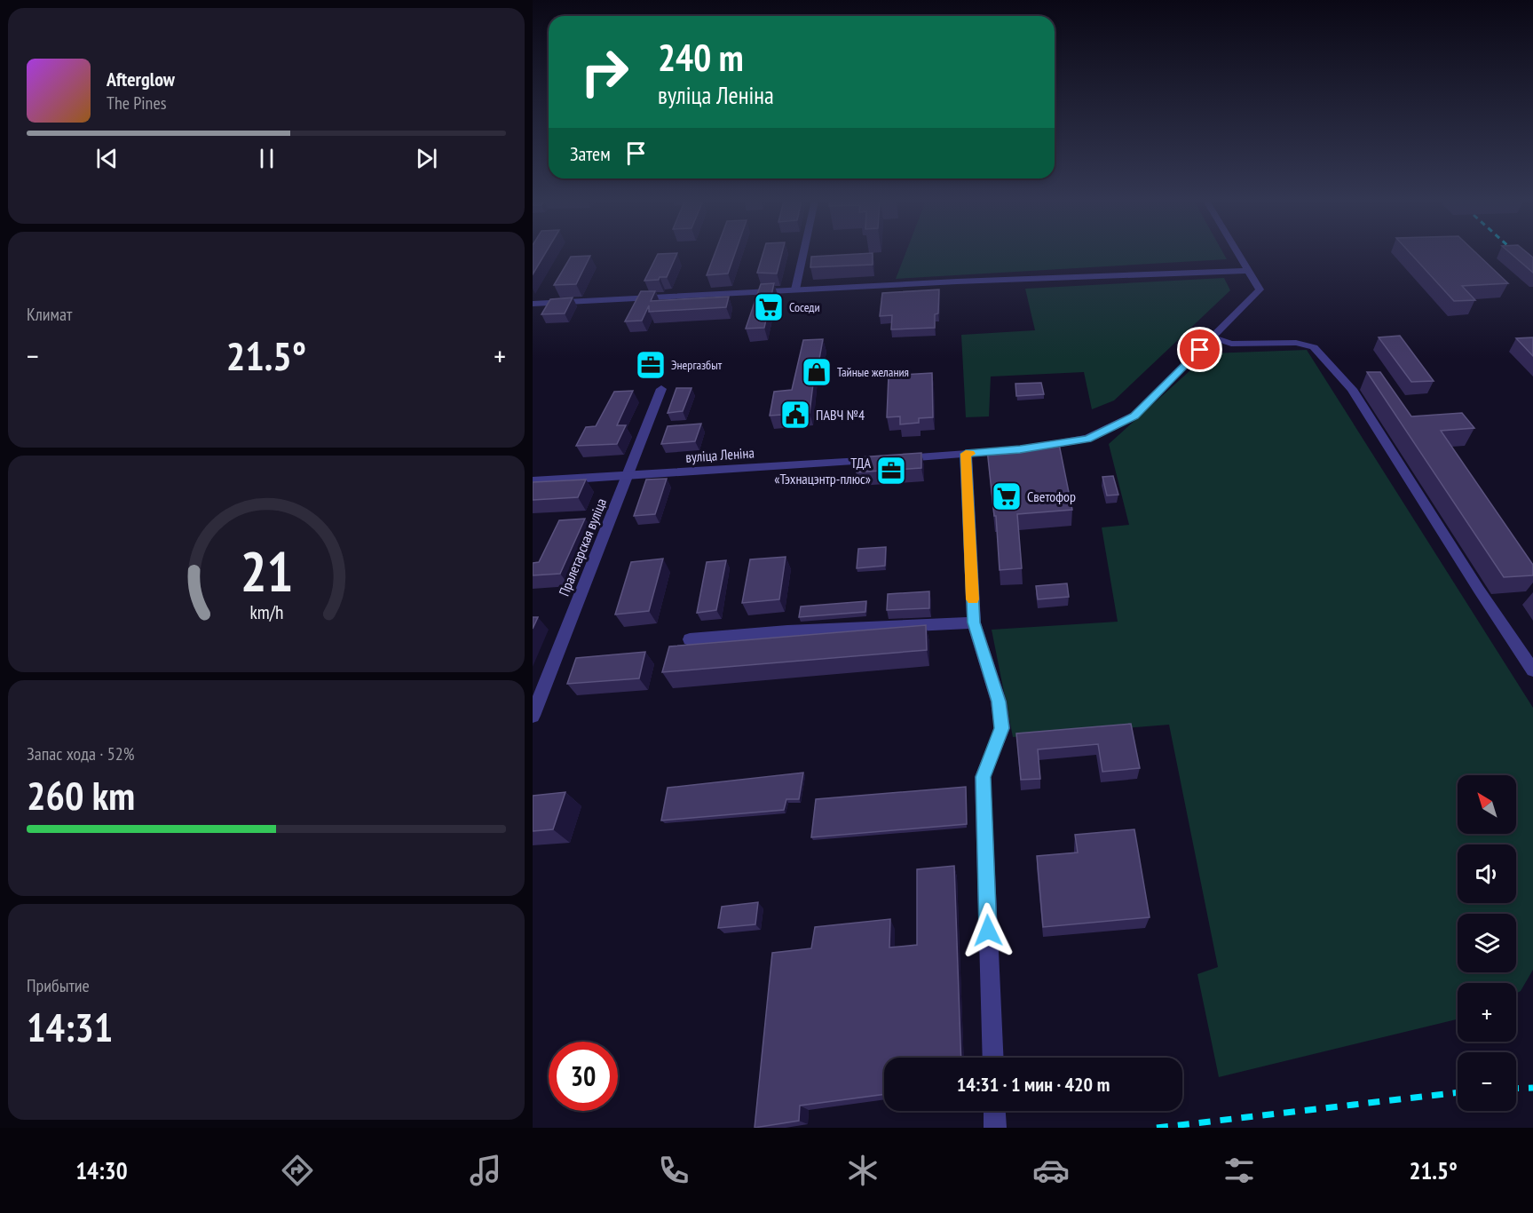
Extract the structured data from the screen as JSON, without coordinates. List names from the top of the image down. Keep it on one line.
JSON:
{"streets":{"street":["вуліца Леніна","Пралетарская вуліца"]},"crossings":[["вуліца Леніна","Пралетарская вуліца"]],"places":{"supermarket":["Соседи","Светофор"],"office":["Энергазбыт","ТДА «Тэхнацэнтр-плюс»"],"shop":["Тайные желания"],"public building":["ПАВЧ №4"]},"north":"top left","page":{"turn":["240 m","вуліца Леніна"],"song":["Afterglow","The Pines"],"then":"Затем","tile":["Климат",["Запас хода · 52%","260 km"],["Прибытие","14:31"]],"heat":["−","21.5°","+"],"map_buttons":["+","−"],"limit":"30","trip":"14:31 · 1 мин · 420 m","tabs":["14:30","21.5°"],"gauge":["21","km/h"]}}
